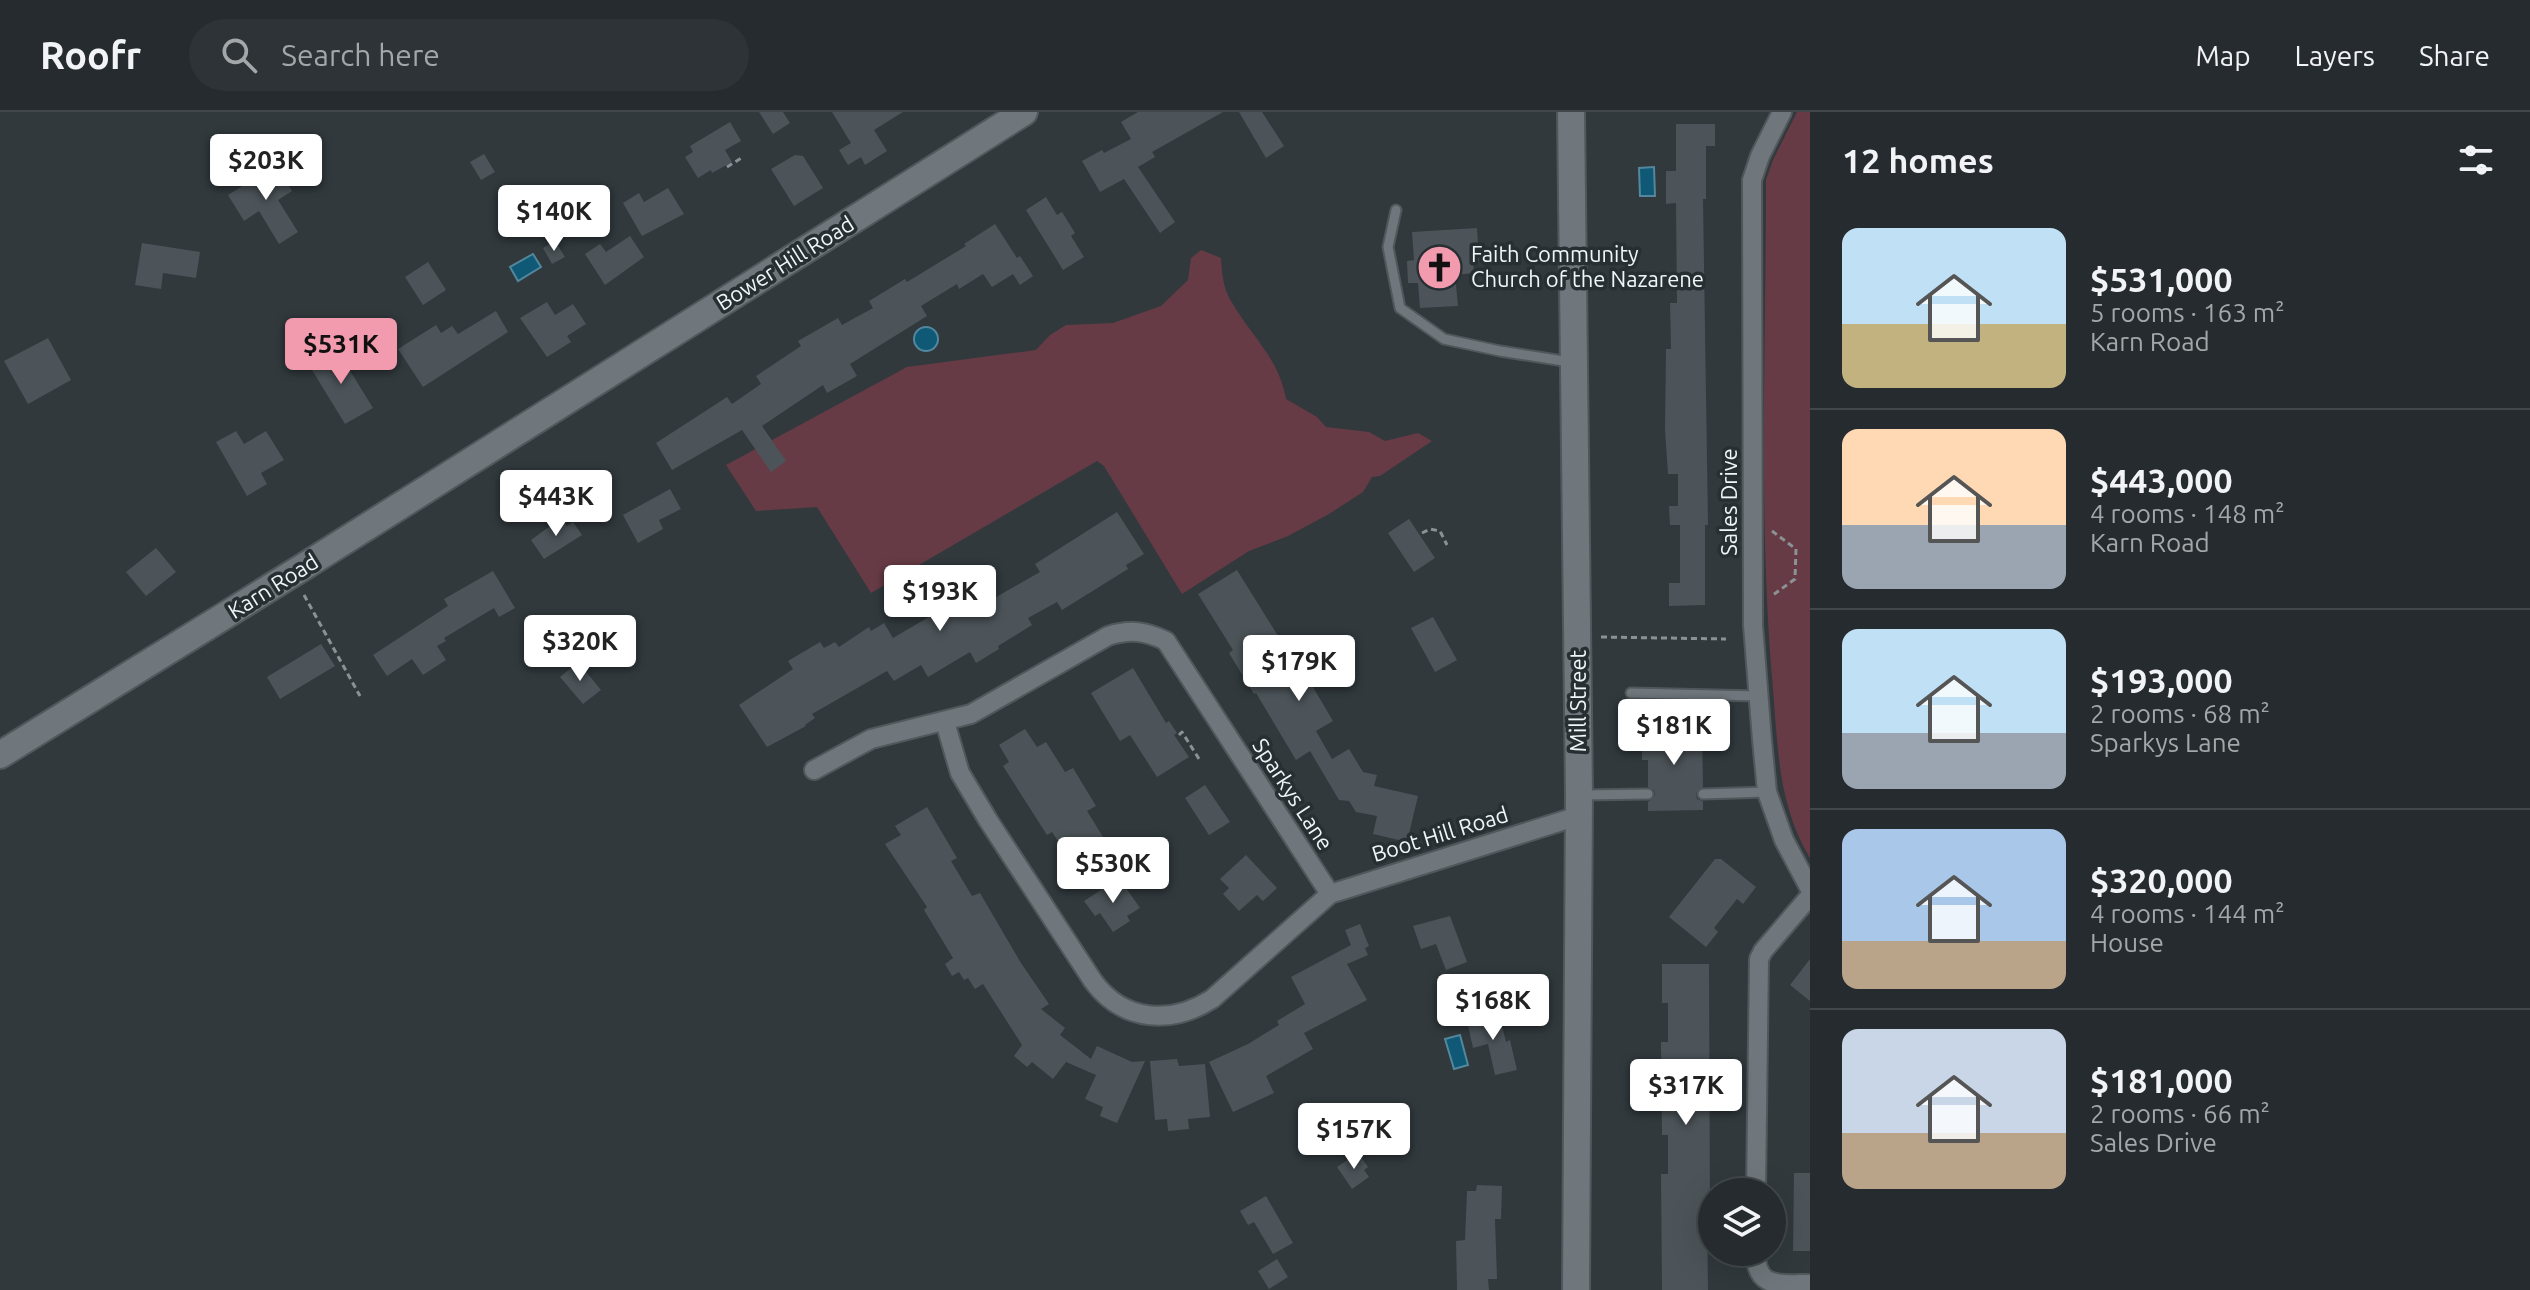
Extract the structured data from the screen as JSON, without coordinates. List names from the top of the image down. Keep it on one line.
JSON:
{"streets":{"street":["Bower Hill Road","Sales Drive","Karn Road","Mill Street","Sparkys Lane","Boot Hill Road"]},"crossings":[["Bower Hill Road","Karn Road"],["Mill Street","Boot Hill Road"],["Sparkys Lane","Boot Hill Road"]],"places":{"church":["Faith Community Church of the Nazarene"]},"page":{"header":"Roofr","search":"Search here","nav":["Map","Layers","Share"],"heading":"12 homes","price":["$203K","$140K","$531K","$443K","$193K","$320K","$179K","$181K","$530K","$168K","$317K","$157K"],"list":[{"name":"$531,000","note":"5 rooms · 163 m² · Karn Road"},{"name":"$443,000","note":"4 rooms · 148 m² · Karn Road"},{"name":"$193,000","note":"2 rooms · 68 m² · Sparkys Lane"},{"name":"$320,000","note":"4 rooms · 144 m² · House"},{"name":"$181,000","note":"2 rooms · 66 m² · Sales Drive"}]}}
